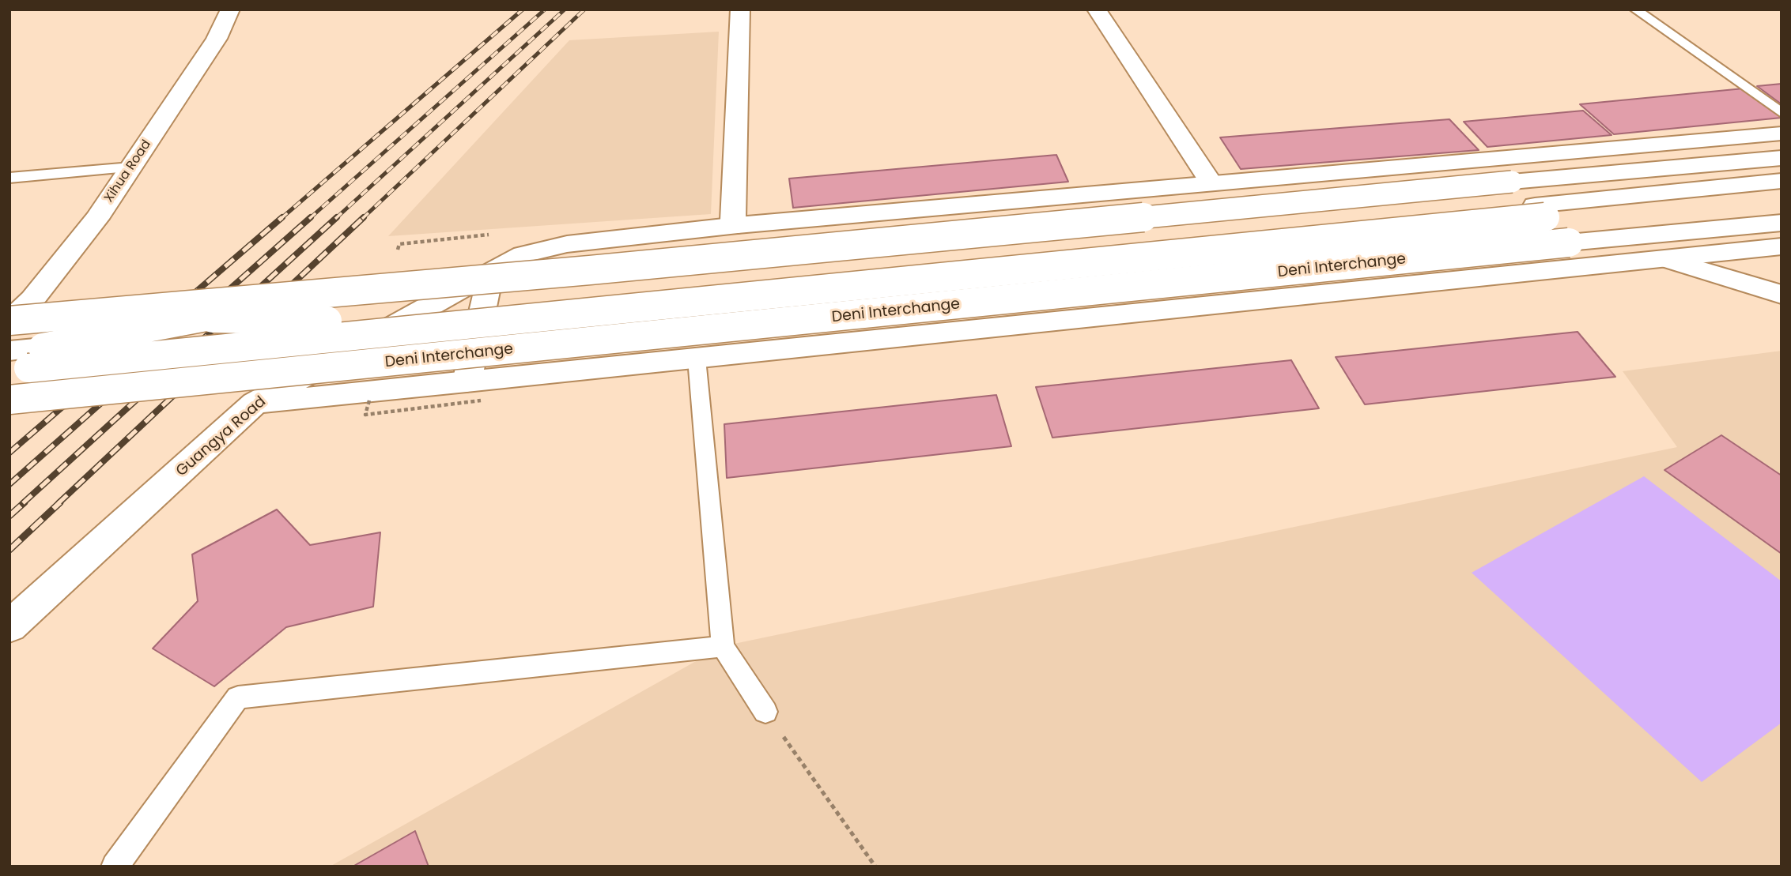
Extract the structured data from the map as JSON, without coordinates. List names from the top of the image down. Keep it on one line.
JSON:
{"streets":{"main road":["Xihua Road","Deni Interchange","Guangya Road"]}}
